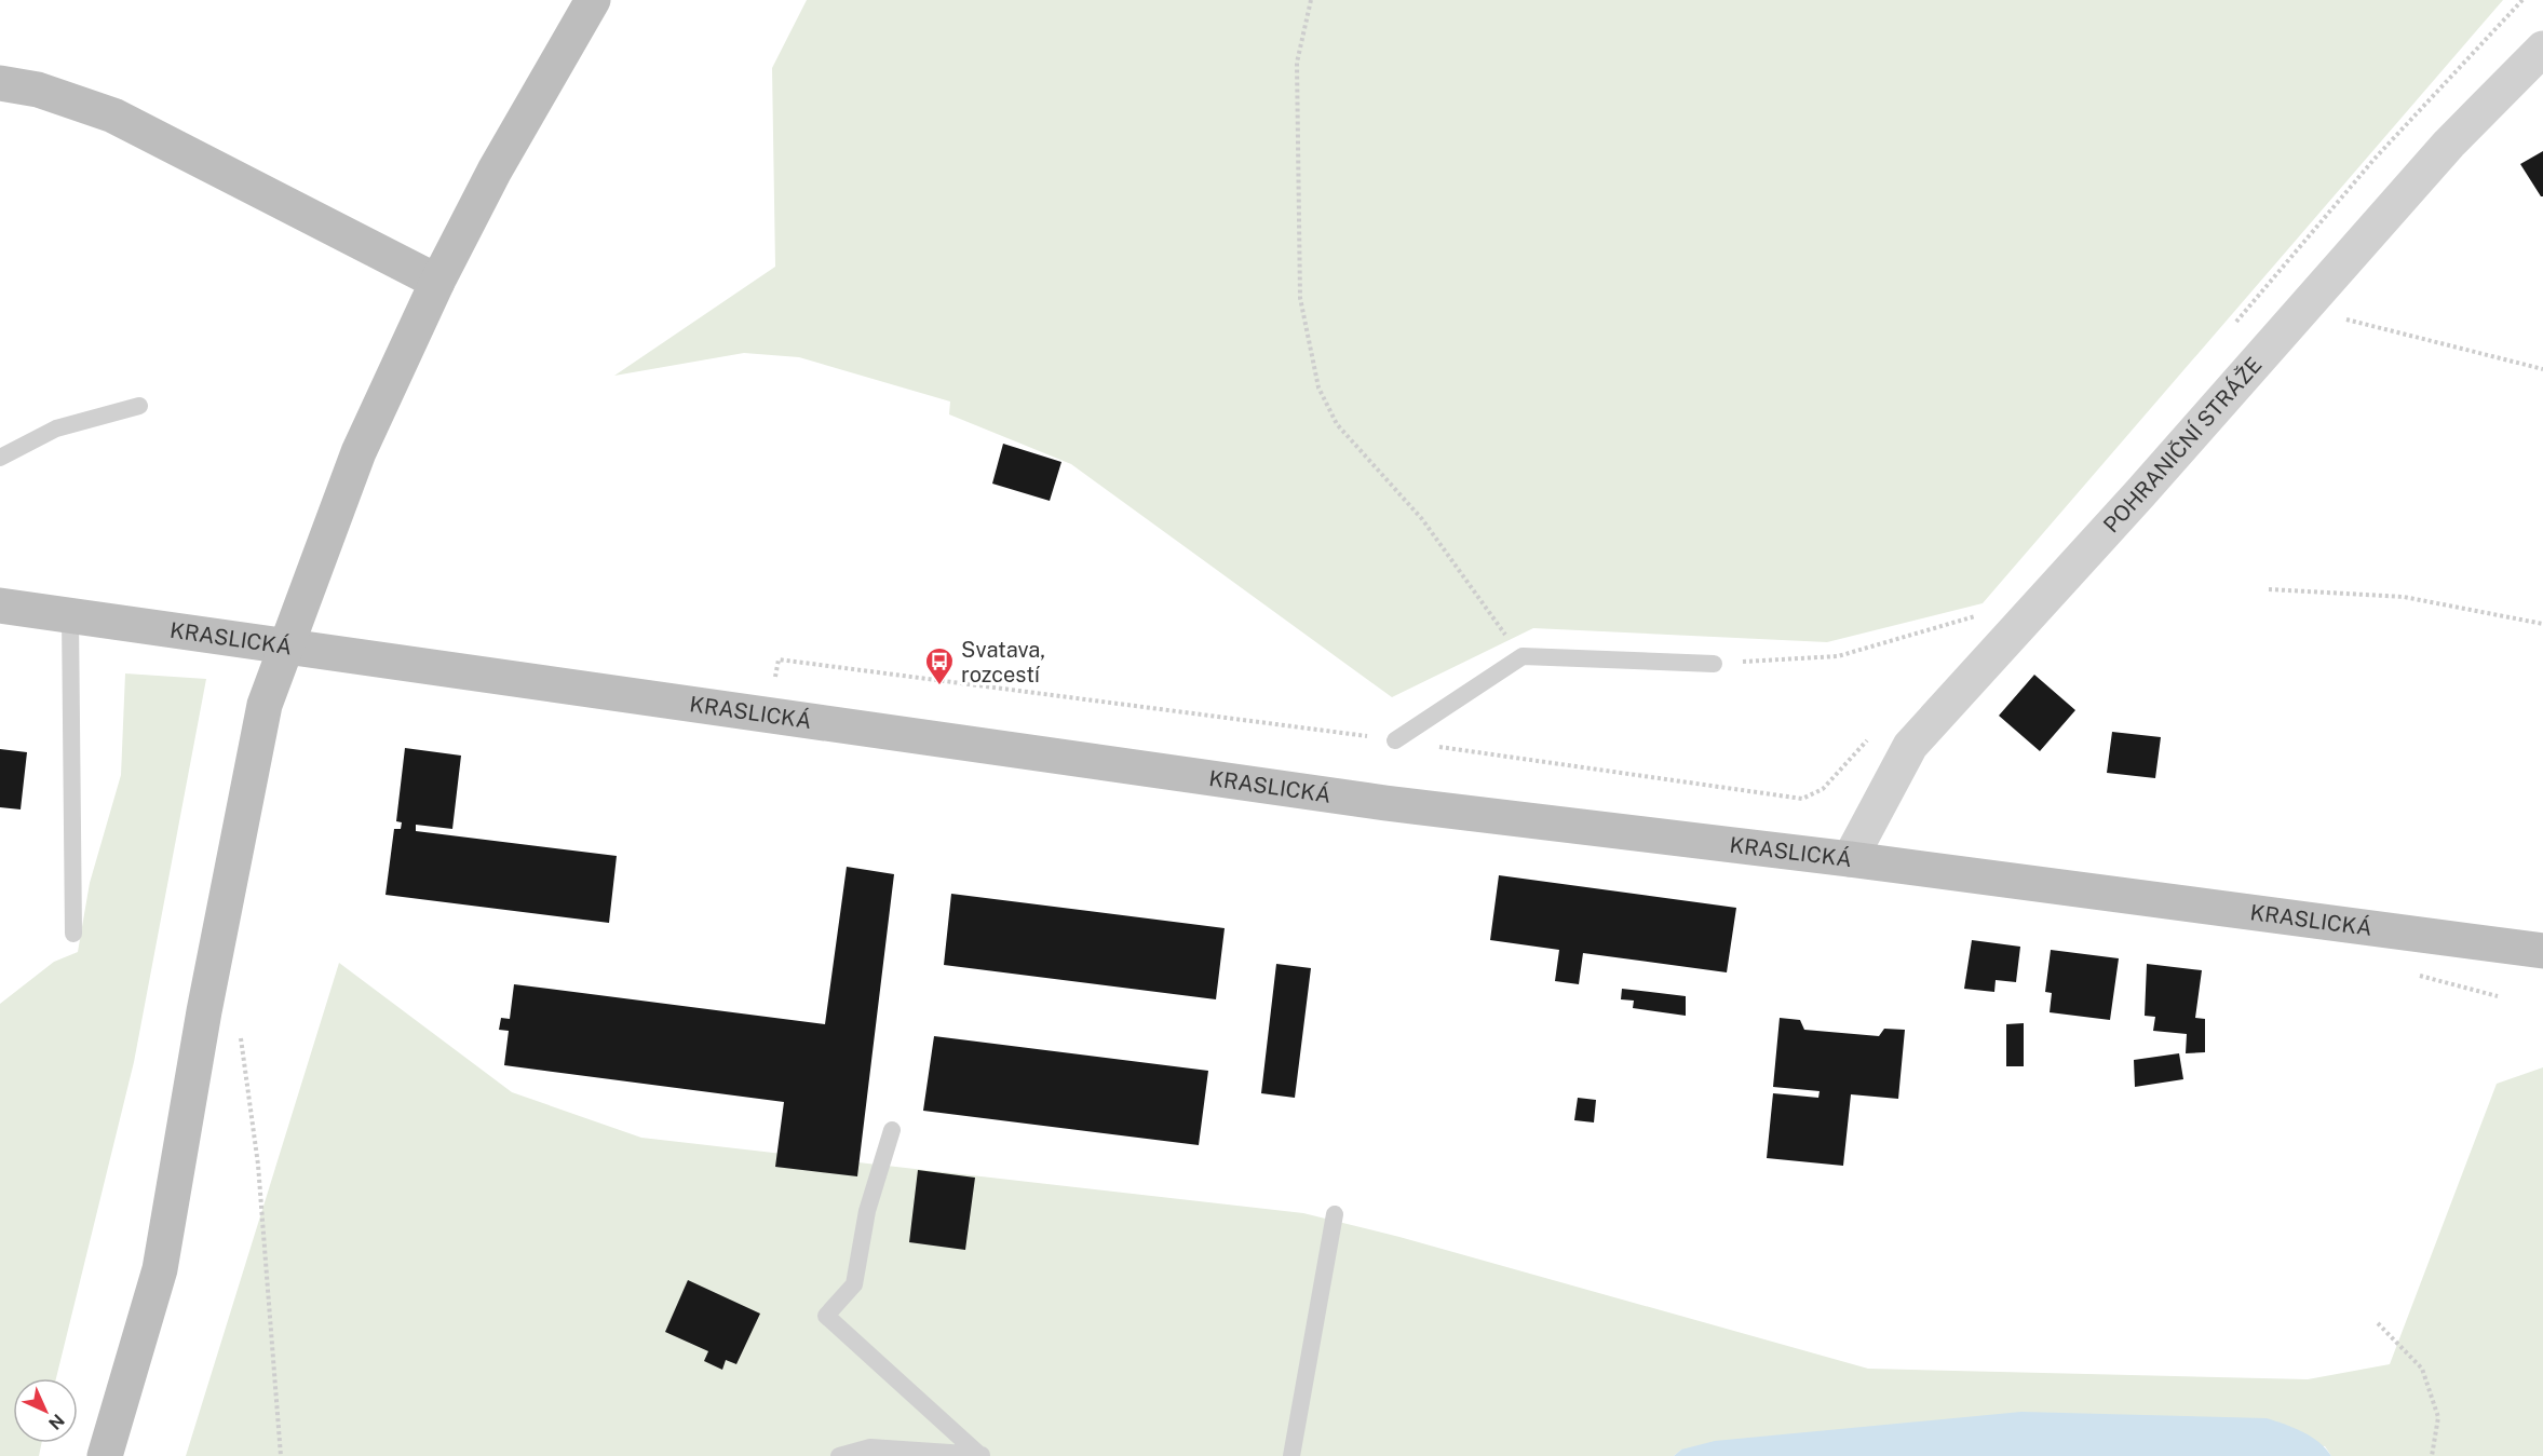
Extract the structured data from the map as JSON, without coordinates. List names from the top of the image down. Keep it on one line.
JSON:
{"streets":{"main road":["KRASLICKÁ"],"street":["POHRANIČNÍ STRÁŽE"]},"crossings":[["POHRANIČNÍ STRÁŽE","KRASLICKÁ"]],"places":{"bus stop":["Svatava, rozcestí"]},"north":"bottom right"}
